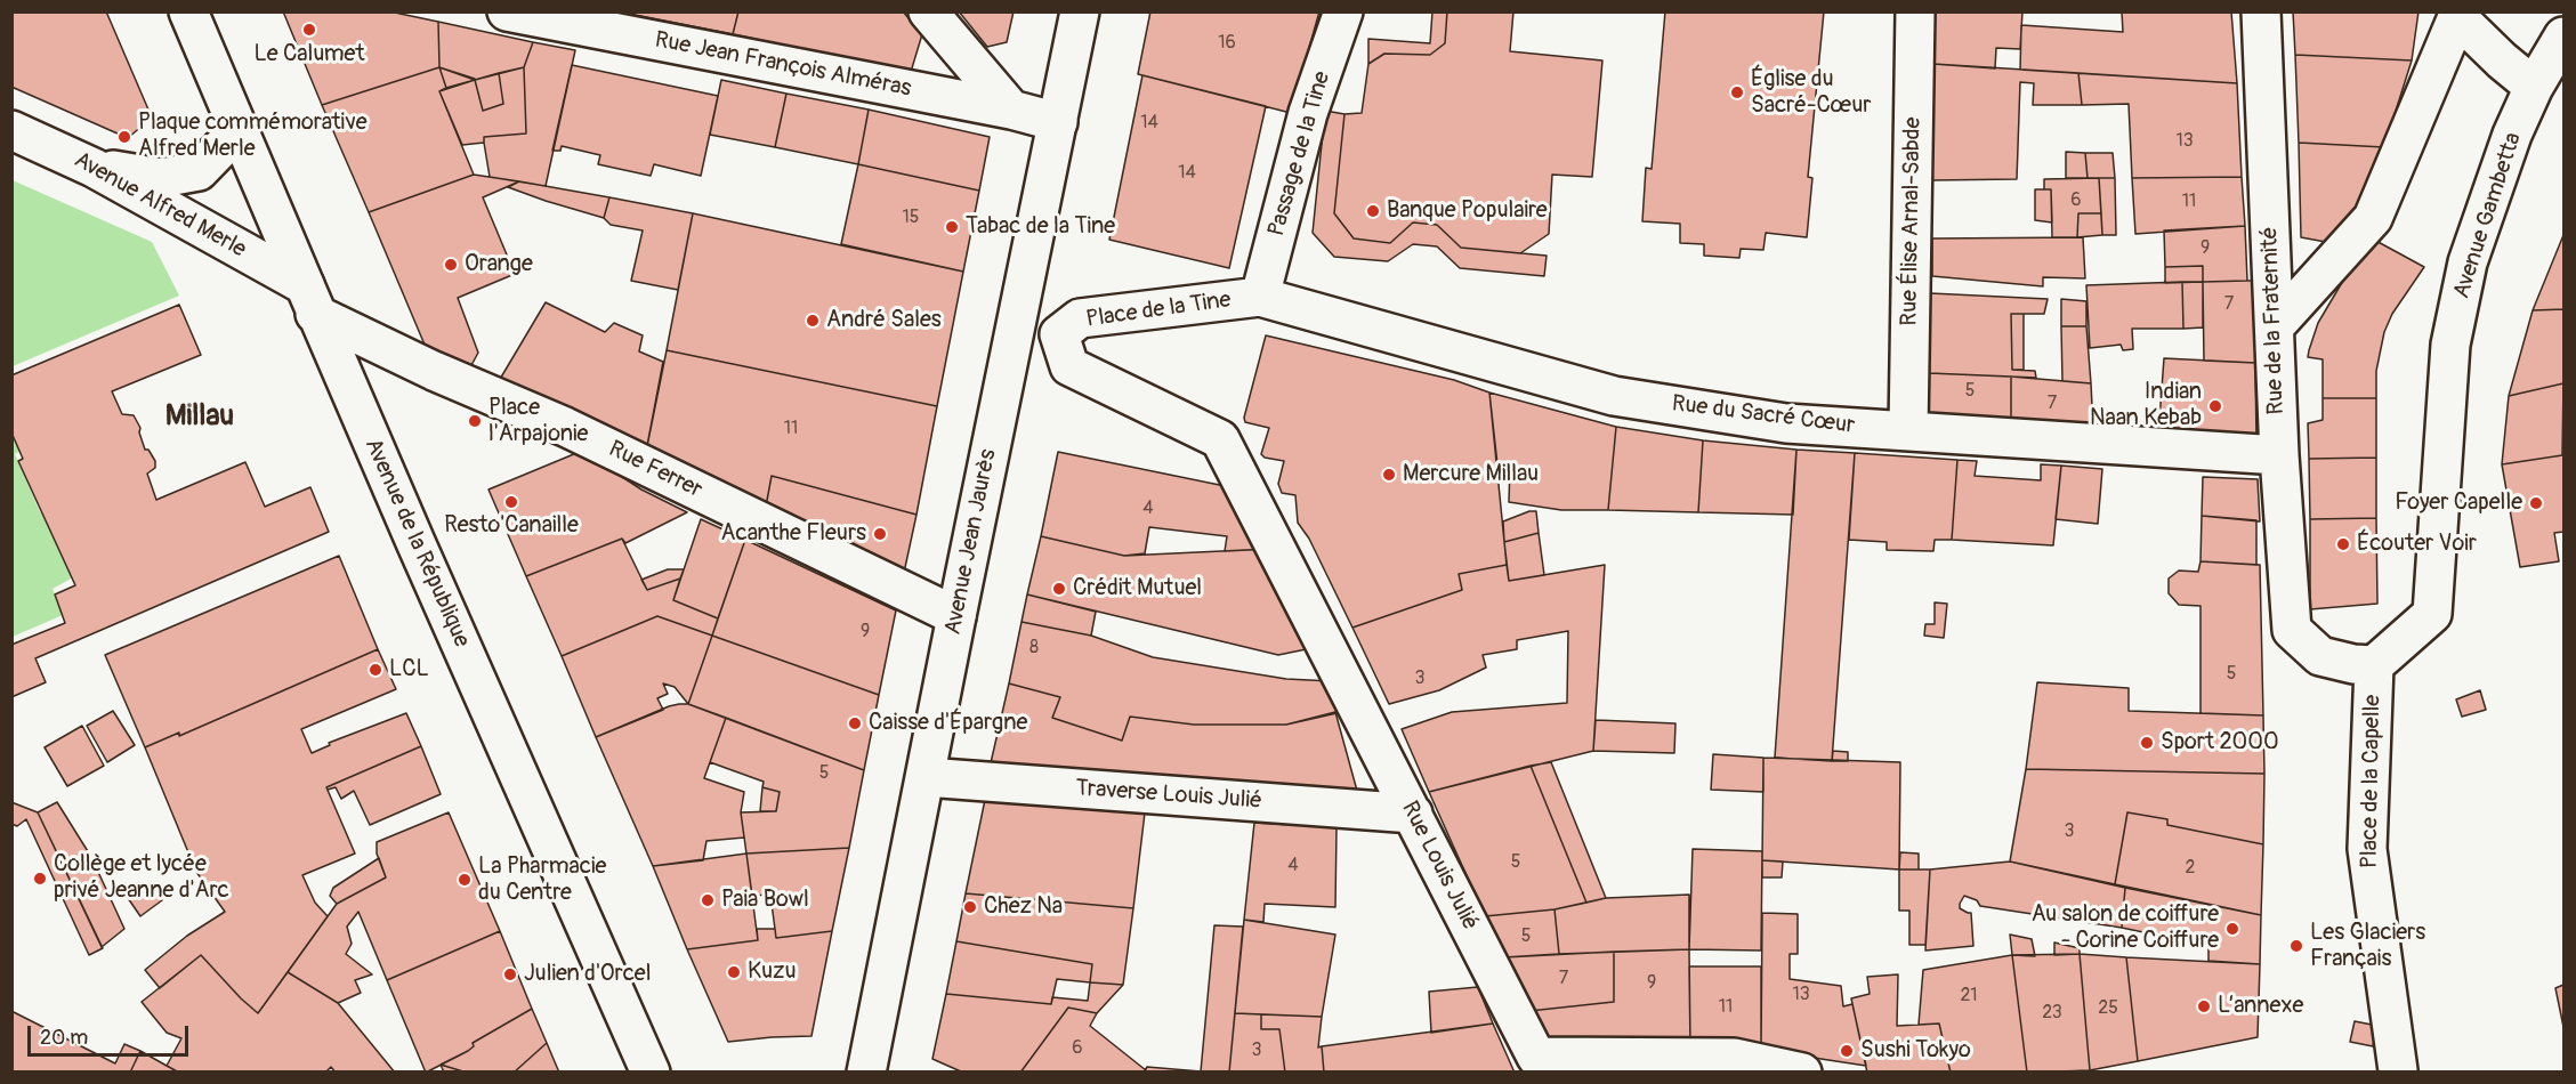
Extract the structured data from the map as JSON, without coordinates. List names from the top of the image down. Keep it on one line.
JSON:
{"streets":{"street":["Rue Jean François Alméras","Passage de la Tine","Avenue Alfred Merle","Avenue Gambetta","Rue Élise Arnal-Sabde","Place de la Tine","Rue de la Fraternité","Rue du Sacré Cœur","Rue Ferrer","Avenue Jean Jaurès","Avenue de la République","Place de la Capelle","Traverse Louis Julié","Rue Louis Julié"]},"crossings":[["Rue Jean François Alméras","Avenue Jean Jaurès"],["Passage de la Tine","Place de la Tine"],["Passage de la Tine","Rue du Sacré Cœur"],["Avenue Alfred Merle","Rue Ferrer"],["Avenue Alfred Merle","Avenue de la République"],["Avenue Gambetta","Place de la Capelle"],["Rue Élise Arnal-Sabde","Rue du Sacré Cœur"],["Place de la Tine","Rue du Sacré Cœur"],["Place de la Tine","Avenue Jean Jaurès"],["Place de la Tine","Rue Louis Julié"],["Rue de la Fraternité","Rue du Sacré Cœur"],["Rue de la Fraternité","Place de la Capelle"],["Rue Ferrer","Avenue Jean Jaurès"],["Rue Ferrer","Avenue de la République"],["Avenue Jean Jaurès","Traverse Louis Julié"],["Traverse Louis Julié","Rue Louis Julié"]],"districts":["Millau"],"places":["Le Calumet","Église du Sacré-Cœur","Plaque commémorative Alfred Merle","Banque Populaire","Tabac de la Tine","Orange","André Sales","Indian Naan Kebab","Place l'Arpajonie","Mercure Millau","Resto'Canaille","Foyer Capelle","Acanthe Fleurs","Écouter Voir","Crédit Mutuel","LCL","Caisse d'Épargne","Sport 2000","Collège et lycée privé Jeanne d'Arc","La Pharmacie du Centre","Paia Bowl","Chez Na","Au salon de coiffure - Corine Coiffure","Les Glaciers Français","Kuzu","Julien d'Orcel","L’annexe","Sushi Tokyo"],"house_numbers":["16","14","13","14","6","11","15","9","7","5","7","11","4","9","8","5","3","5","3","5","4","2","5","7","9","13","21","11","25","23","6","3"],"scale_bar":"20 m"}
